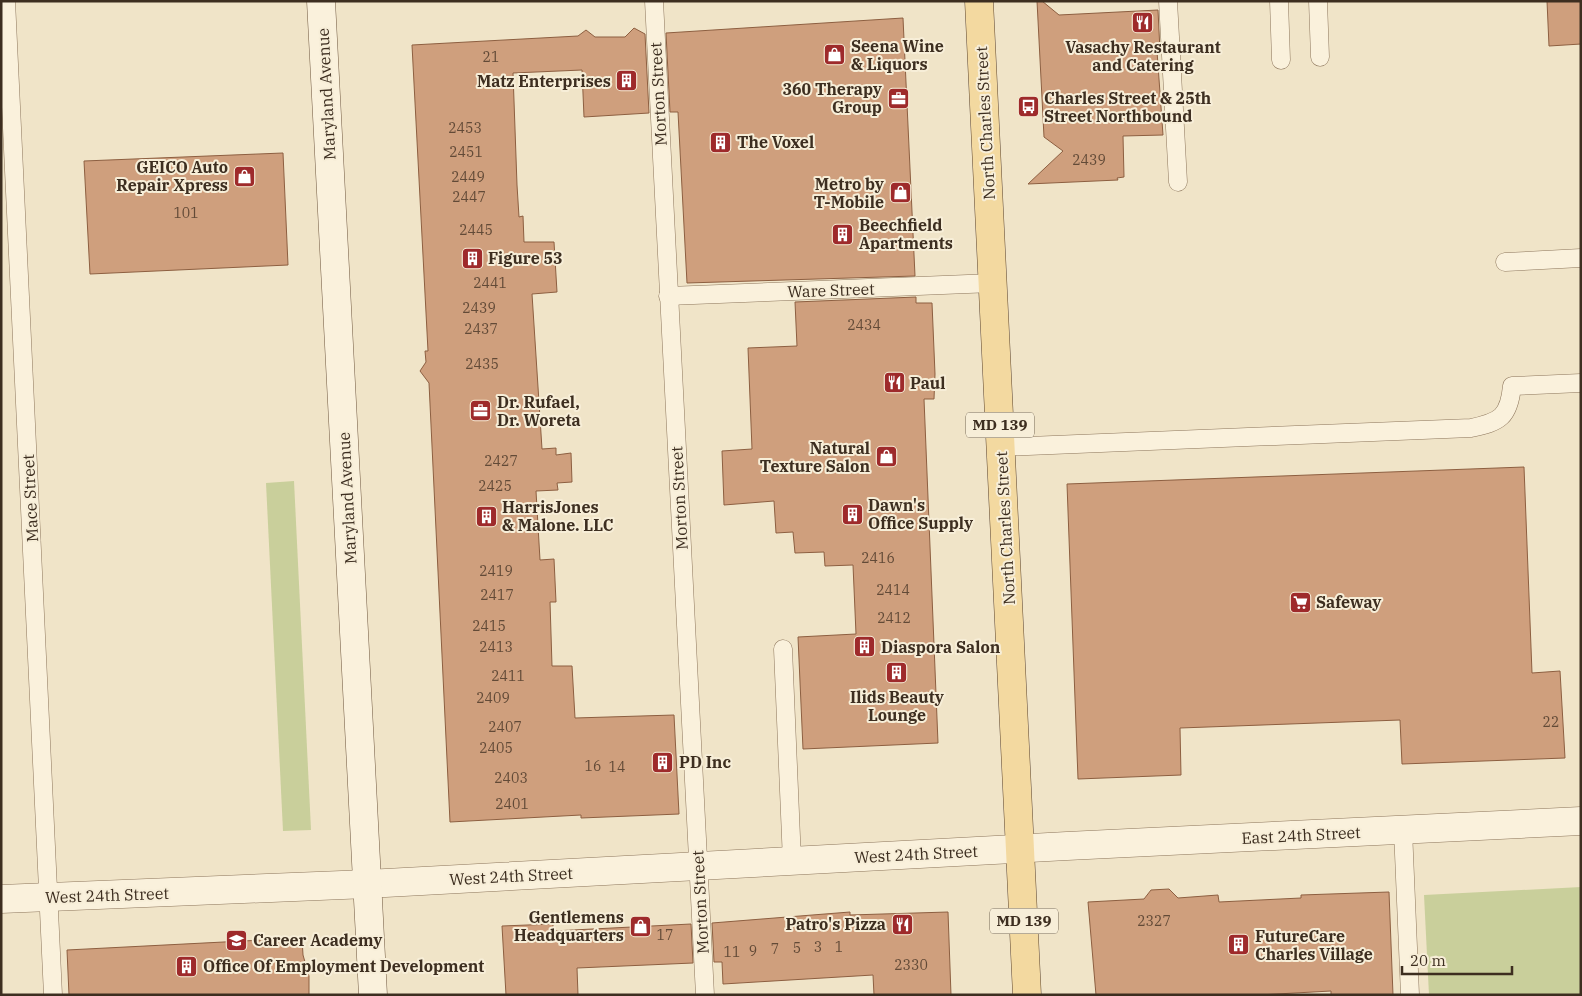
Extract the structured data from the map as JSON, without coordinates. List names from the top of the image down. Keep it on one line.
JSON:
{"streets":{"main road":["North Charles Street","MD 139"],"street":["Maryland Avenue","East 24th Street","West 24th Street"],"lane":["Morton Street","Ware Street","Mace Street"]},"crossings":[["Maryland Avenue","West 24th Street"],["Morton Street","Ware Street"],["Morton Street","West 24th Street"],["North Charles Street","Ware Street"],["North Charles Street","East 24th Street"],["North Charles Street","West 24th Street"],["Mace Street","West 24th Street"],["East 24th Street","West 24th Street"]],"places":{"restaurant":["Vasachy Restaurant and Catering","Paul","Patro's Pizza"],"shop":["Seena Wine & Liquors","GEICO Auto Repair Xpress","Metro by T-Mobile","Natural Texture Salon","Gentlemens Headquarters"],"building":["Matz Enterprises","The Voxel","Beechfield Apartments","Figure 53","Dawn's Office Supply","HarrisJones & Malone. LLC","Diaspora Salon","Ilids Beauty Lounge","PD Inc","FutureCare Charles Village","Office Of Employment Development"],"office":["360 Therapy Group","Dr. Rufael, Dr. Woreta"],"bus stop":["Charles Street & 25th Street Northbound"],"supermarket":["Safeway"],"school or university":["Career Academy"]},"house_numbers":["21","2453","2451","2439","2449","2447","101","2445","2441","2439","2434","2437","2435","2427","2425","2416","2419","2414","2417","2412","2415","2413","2411","2409","22","2407","2405","16","14","2403","2401","2327","17","3","1","5","7","9","11","2330"],"scale_bar":"20 m"}
